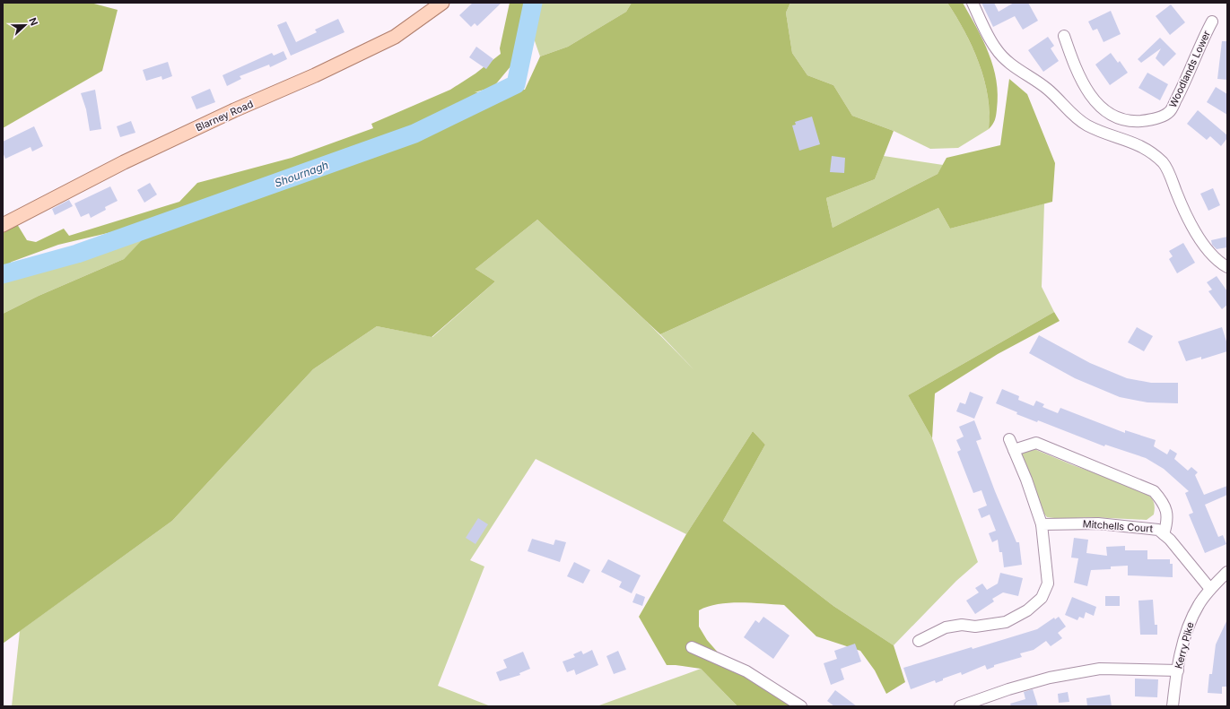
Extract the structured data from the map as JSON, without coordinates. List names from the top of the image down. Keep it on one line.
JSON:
{"streets":{"main road":["Blarney Road"],"street":["Woodlands Lower","Mitchells Court","Kerry Pike"]},"crossings":[["Mitchells Court","Kerry Pike"]],"water":["Shournagh"],"north":"right"}
